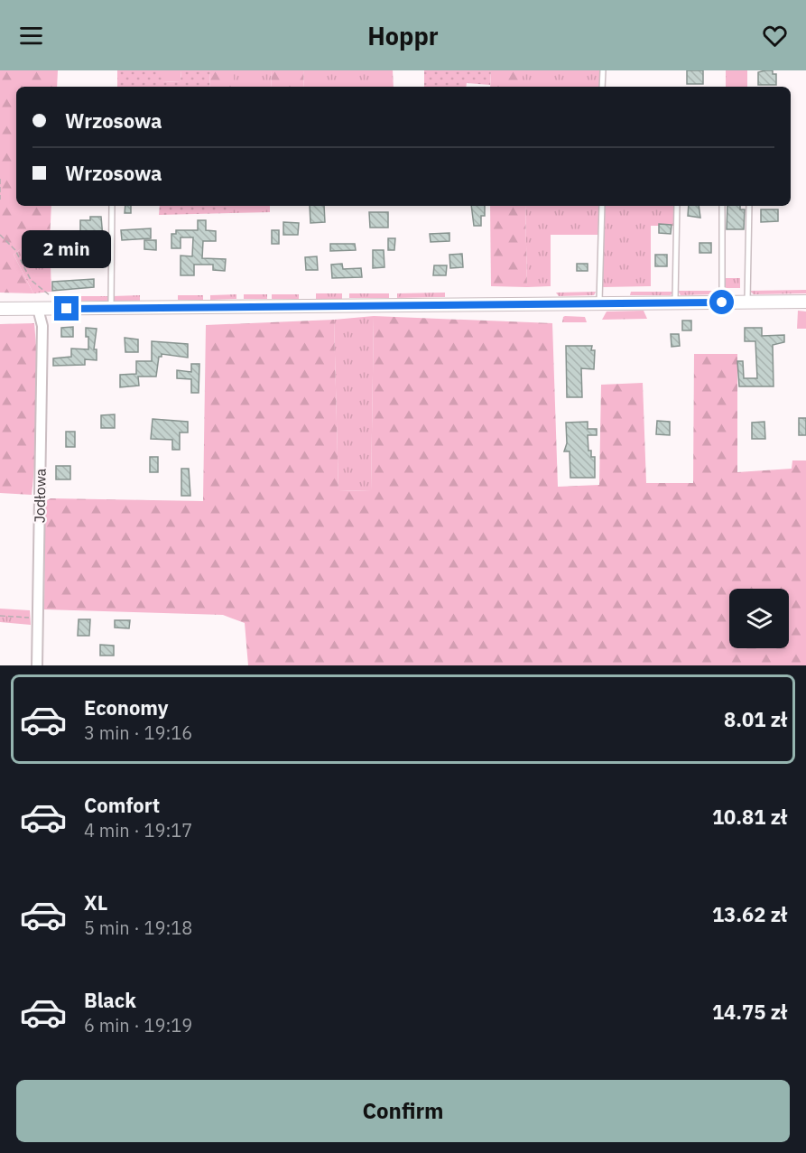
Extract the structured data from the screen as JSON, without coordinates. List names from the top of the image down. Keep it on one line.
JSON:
{"streets":{"street":["Jodłowa"]},"page":{"header":"Hoppr","banner":["Wrzosowa","Wrzosowa"],"bubble":"2 min","list":[{"name":"Economy","note":"3 min · 19:16","value":"8.01 zł"},{"name":"Comfort","note":"4 min · 19:17","value":"10.81 zł"},{"name":"XL","note":"5 min · 19:18","value":"13.62 zł"},{"name":"Black","note":"6 min · 19:19","value":"14.75 zł"}],"buttons":"Confirm"}}
